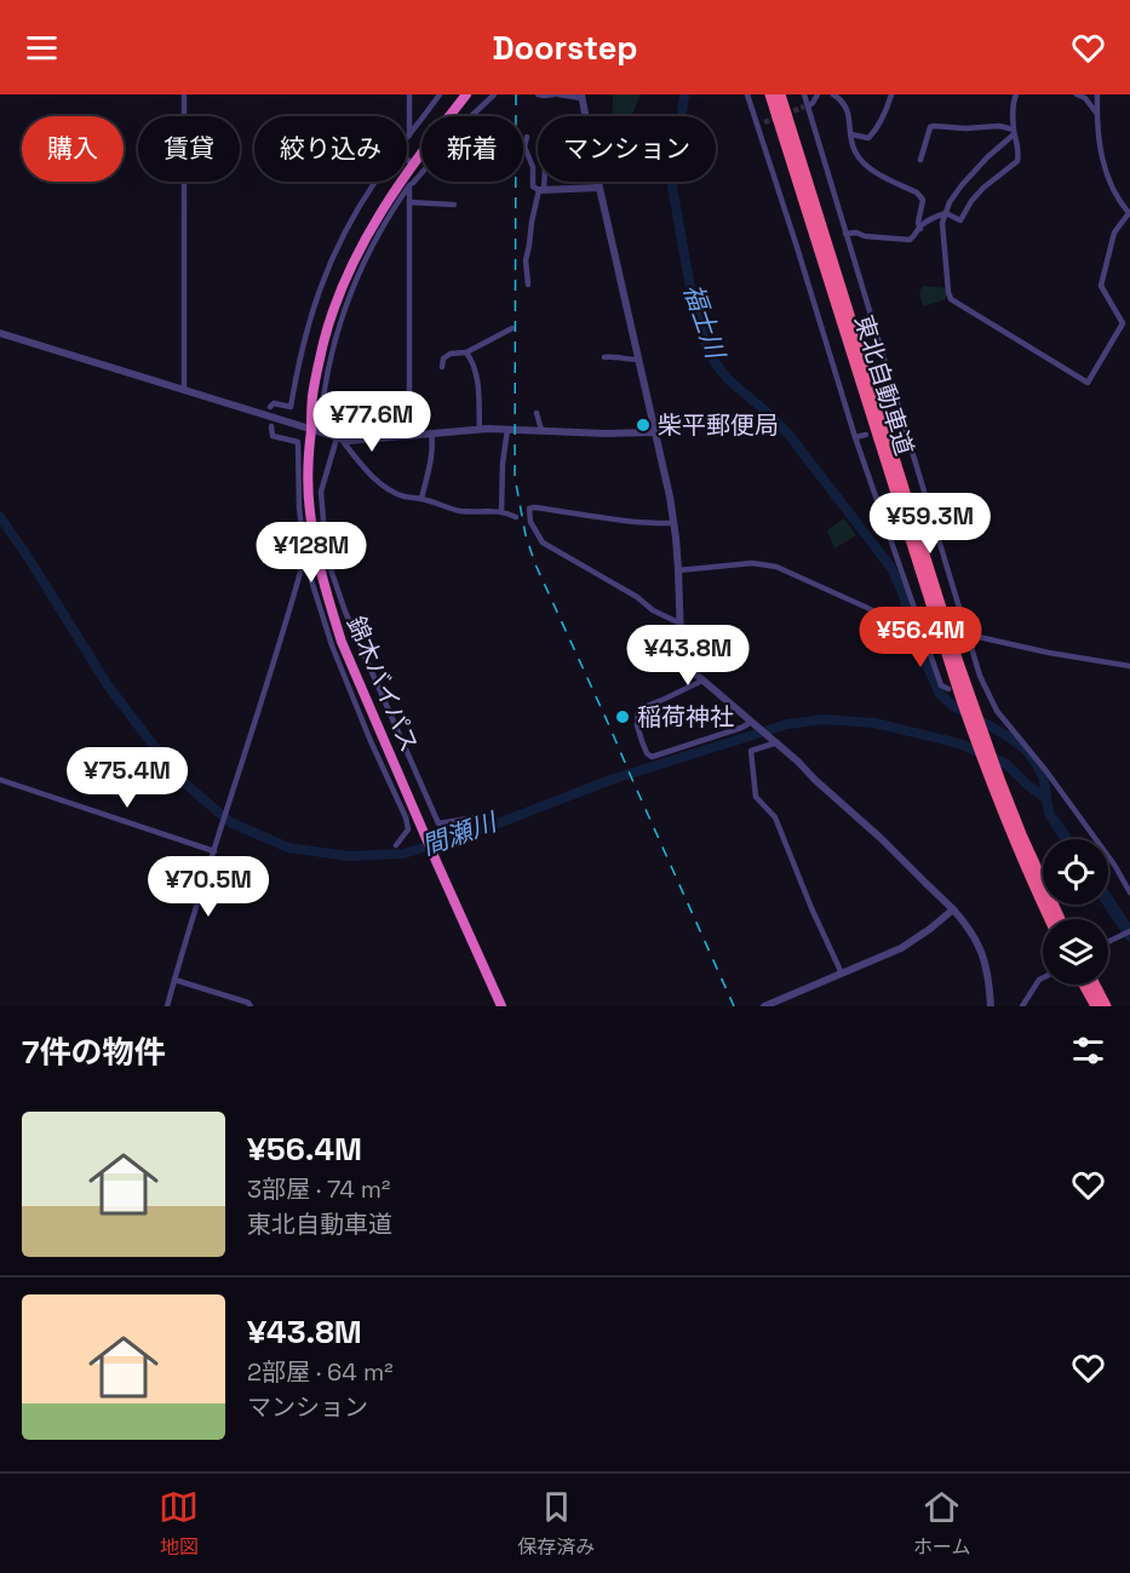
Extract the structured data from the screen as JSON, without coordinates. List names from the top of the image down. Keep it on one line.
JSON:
{"streets":{"highway":["東北自動車道","錦木バイパス"]},"water":["福士川","間瀬川"],"places":["柴平郵便局","稲荷神社"],"page":{"header":"Doorstep","chip":["購入","賃貸","絞り込み","新着","マンション"],"price":["¥77.6M","¥59.3M","¥128M","¥56.4M","¥43.8M","¥75.4M","¥70.5M"],"heading":"7件の物件","list":[{"name":"¥56.4M","note":"3部屋 · 74 m² · 東北自動車道"},{"name":"¥43.8M","note":"2部屋 · 64 m² · マンション"}],"tabs":["地図","保存済み","ホーム"]}}
